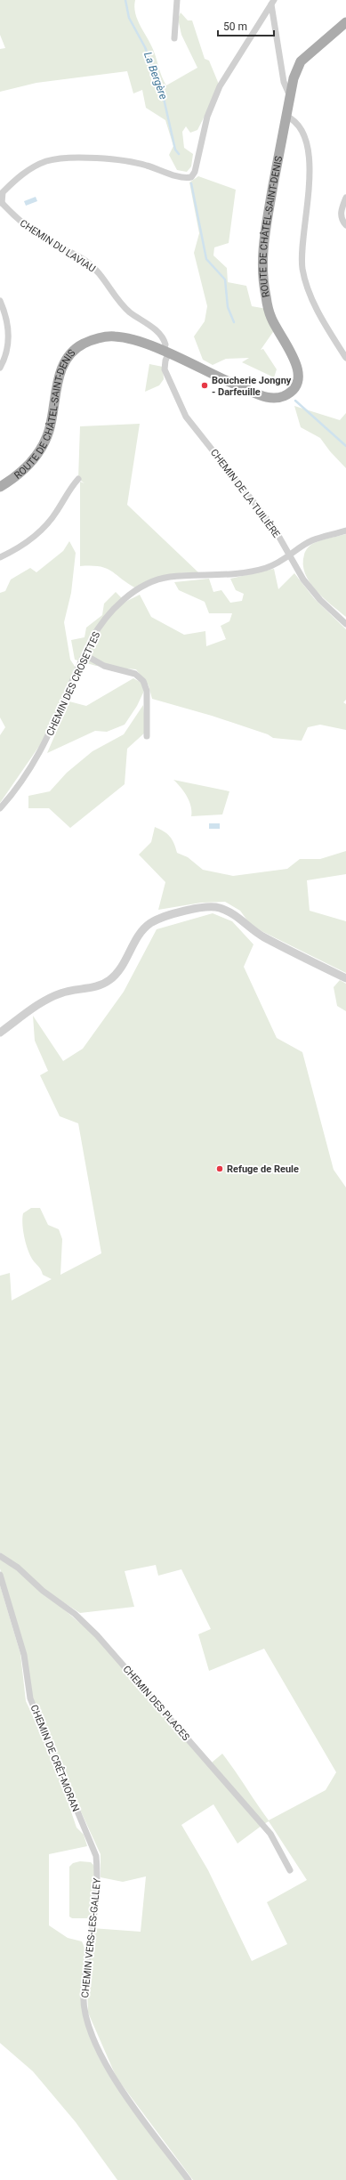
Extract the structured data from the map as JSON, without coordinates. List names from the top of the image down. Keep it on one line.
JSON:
{"streets":{"main road":["ROUTE DE CHÂTEL-SAINT-DENIS"],"street":["CHEMIN DU LAVIAU","CHEMIN DE LA TUILIÈRE","CHEMIN DES CROSETTES","CHEMIN DES PLACES","CHEMIN DE CRÊT-MORAN","CHEMIN VERS-LES-GALLEY"]},"crossings":[["ROUTE DE CHÂTEL-SAINT-DENIS","CHEMIN DU LAVIAU"],["ROUTE DE CHÂTEL-SAINT-DENIS","CHEMIN DE LA TUILIÈRE"],["CHEMIN DU LAVIAU","CHEMIN DE LA TUILIÈRE"],["CHEMIN DE LA TUILIÈRE","CHEMIN DES CROSETTES"],["CHEMIN DE CRÊT-MORAN","CHEMIN VERS-LES-GALLEY"]],"water":["La Bergère"],"places":["Boucherie Jongny - Darfeuille","Refuge de Reule"],"scale_bar":"50 m"}
